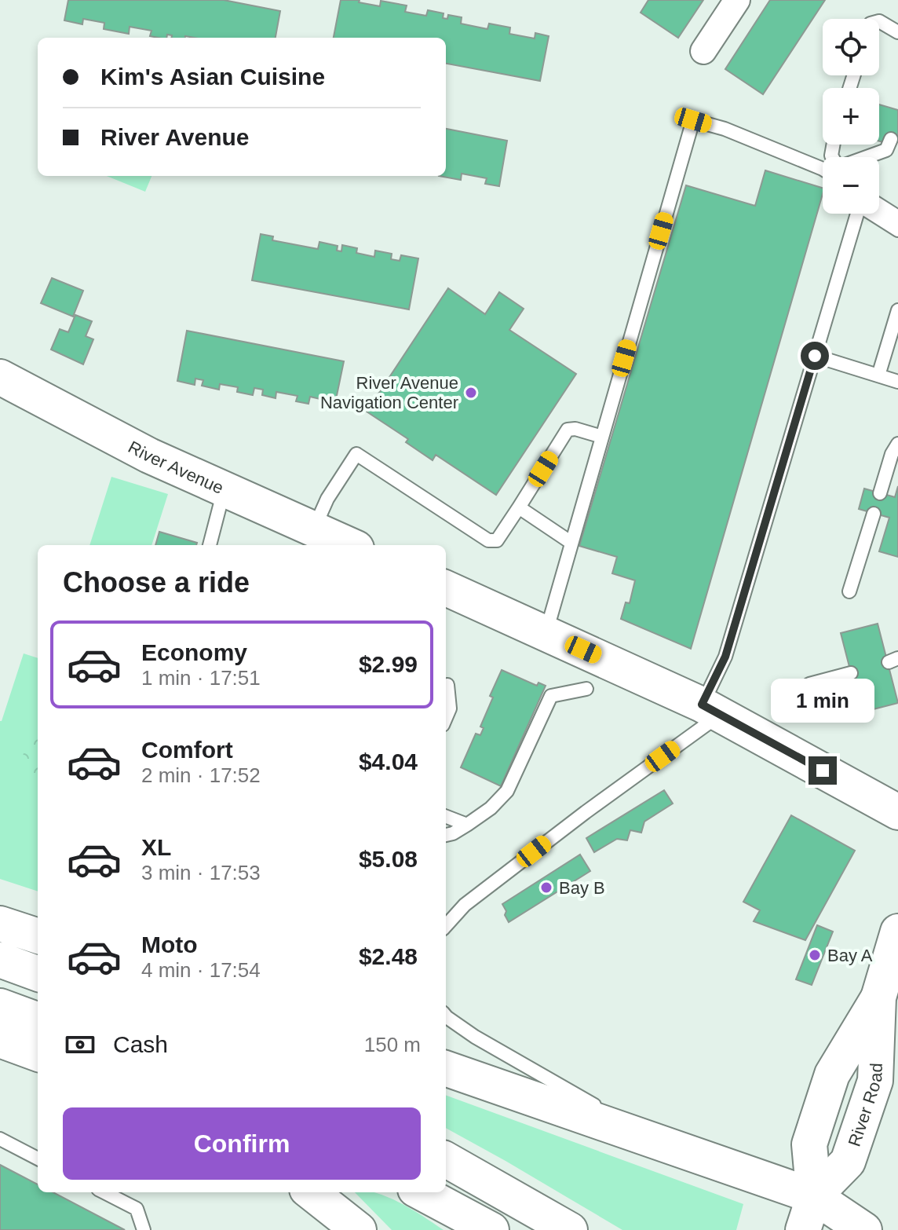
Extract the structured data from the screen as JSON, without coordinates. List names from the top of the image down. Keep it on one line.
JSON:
{"streets":{"main road":["River Avenue","River Road"]},"places":["River Avenue Navigation Center","Bay B","Bay A"],"page":{"map_buttons":["+","−"],"banner":["Kim's Asian Cuisine","River Avenue"],"heading":"Choose a ride","list":[{"name":"Economy","note":"1 min · 17:51","value":"$2.99"},{"name":"Comfort","note":"2 min · 17:52","value":"$4.04"},{"name":"XL","note":"3 min · 17:53","value":"$5.08"},{"name":"Moto","note":"4 min · 17:54","value":"$2.48"}],"bubble":"1 min","pay":["Cash","150 m"],"buttons":"Confirm"}}
